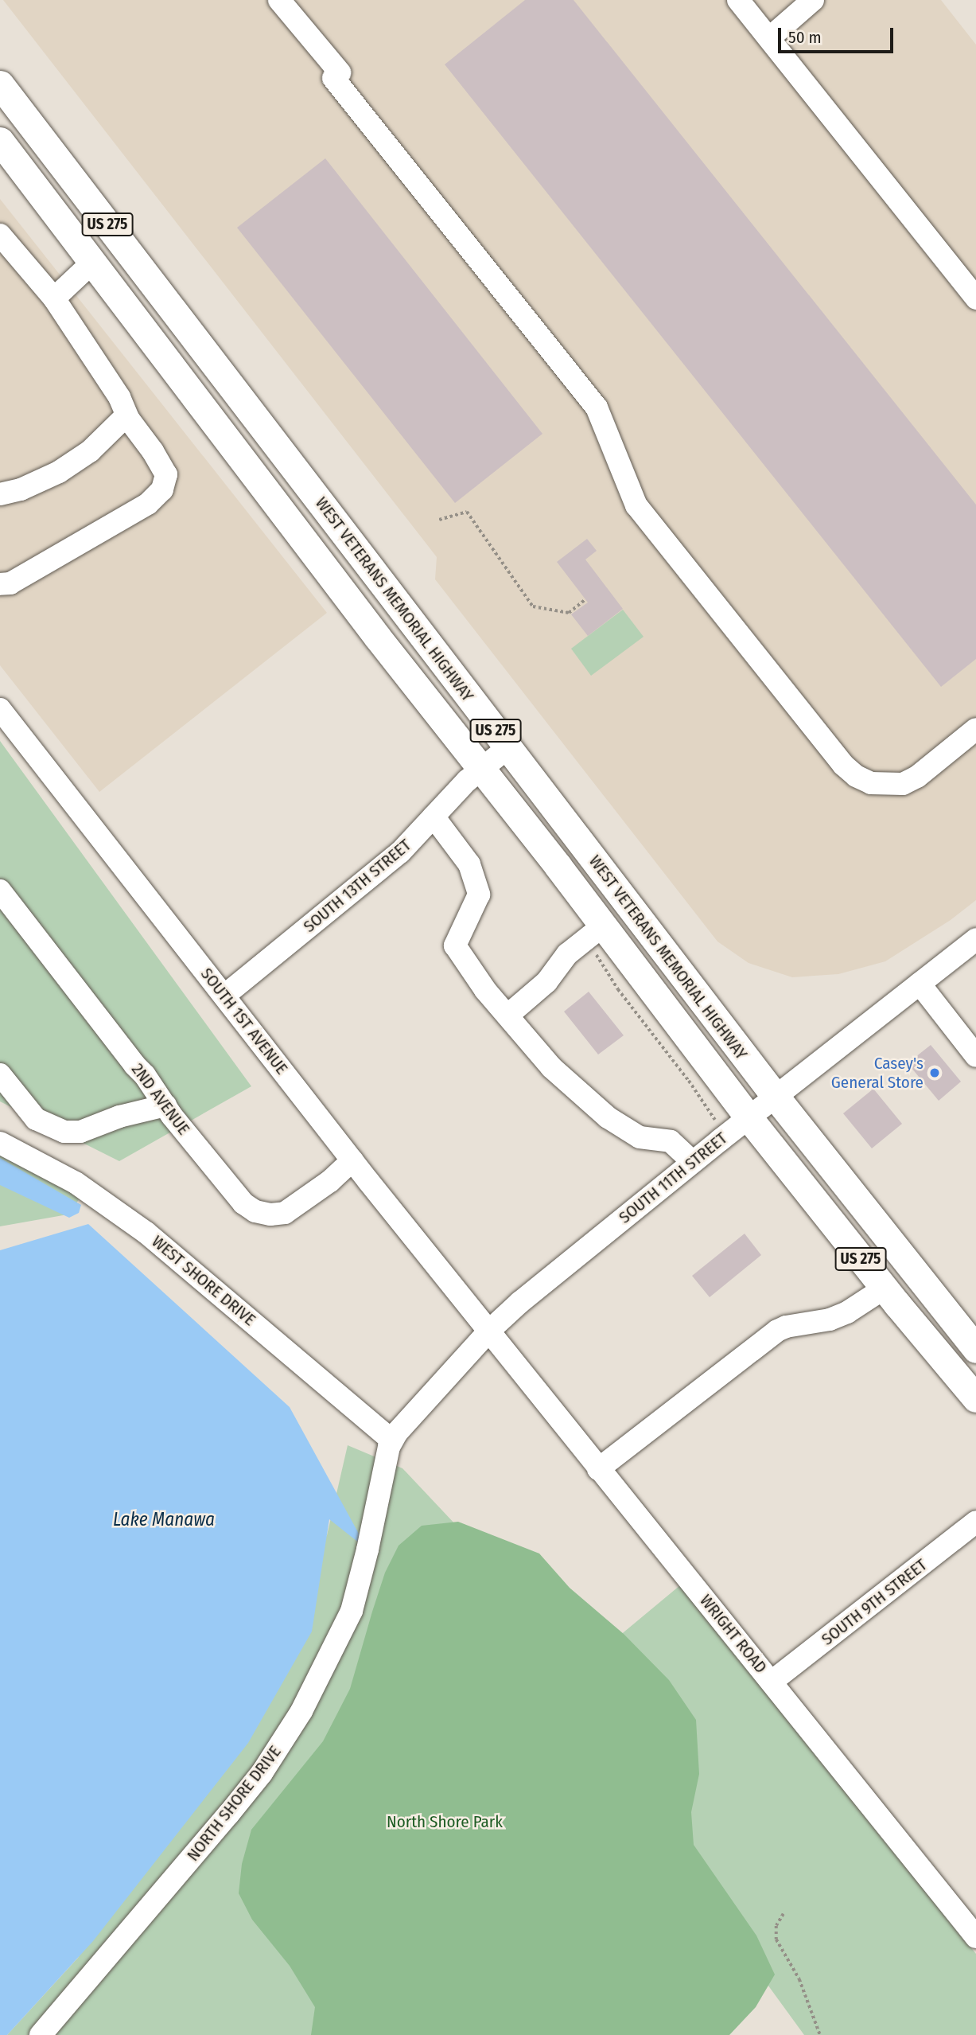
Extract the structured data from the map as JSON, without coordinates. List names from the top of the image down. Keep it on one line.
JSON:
{"streets":{"main road":["US 275","WEST VETERANS MEMORIAL HIGHWAY"],"street":["SOUTH 13TH STREET","SOUTH 1ST AVENUE","2ND AVENUE","SOUTH 11TH STREET","WEST SHORE DRIVE","SOUTH 9TH STREET","WRIGHT ROAD","NORTH SHORE DRIVE"]},"crossings":[["WEST VETERANS MEMORIAL HIGHWAY","SOUTH 13TH STREET"],["WEST VETERANS MEMORIAL HIGHWAY","SOUTH 11TH STREET"],["SOUTH 13TH STREET","SOUTH 1ST AVENUE"],["SOUTH 1ST AVENUE","2ND AVENUE"],["SOUTH 1ST AVENUE","SOUTH 11TH STREET"],["SOUTH 1ST AVENUE","WRIGHT ROAD"],["SOUTH 11TH STREET","WEST SHORE DRIVE"],["SOUTH 11TH STREET","WRIGHT ROAD"],["SOUTH 11TH STREET","NORTH SHORE DRIVE"],["WEST SHORE DRIVE","NORTH SHORE DRIVE"],["SOUTH 9TH STREET","WRIGHT ROAD"]],"water":["Lake Manawa"],"parks":["North Shore Park"],"places":["Casey's General Store"],"scale_bar":"50 m"}
